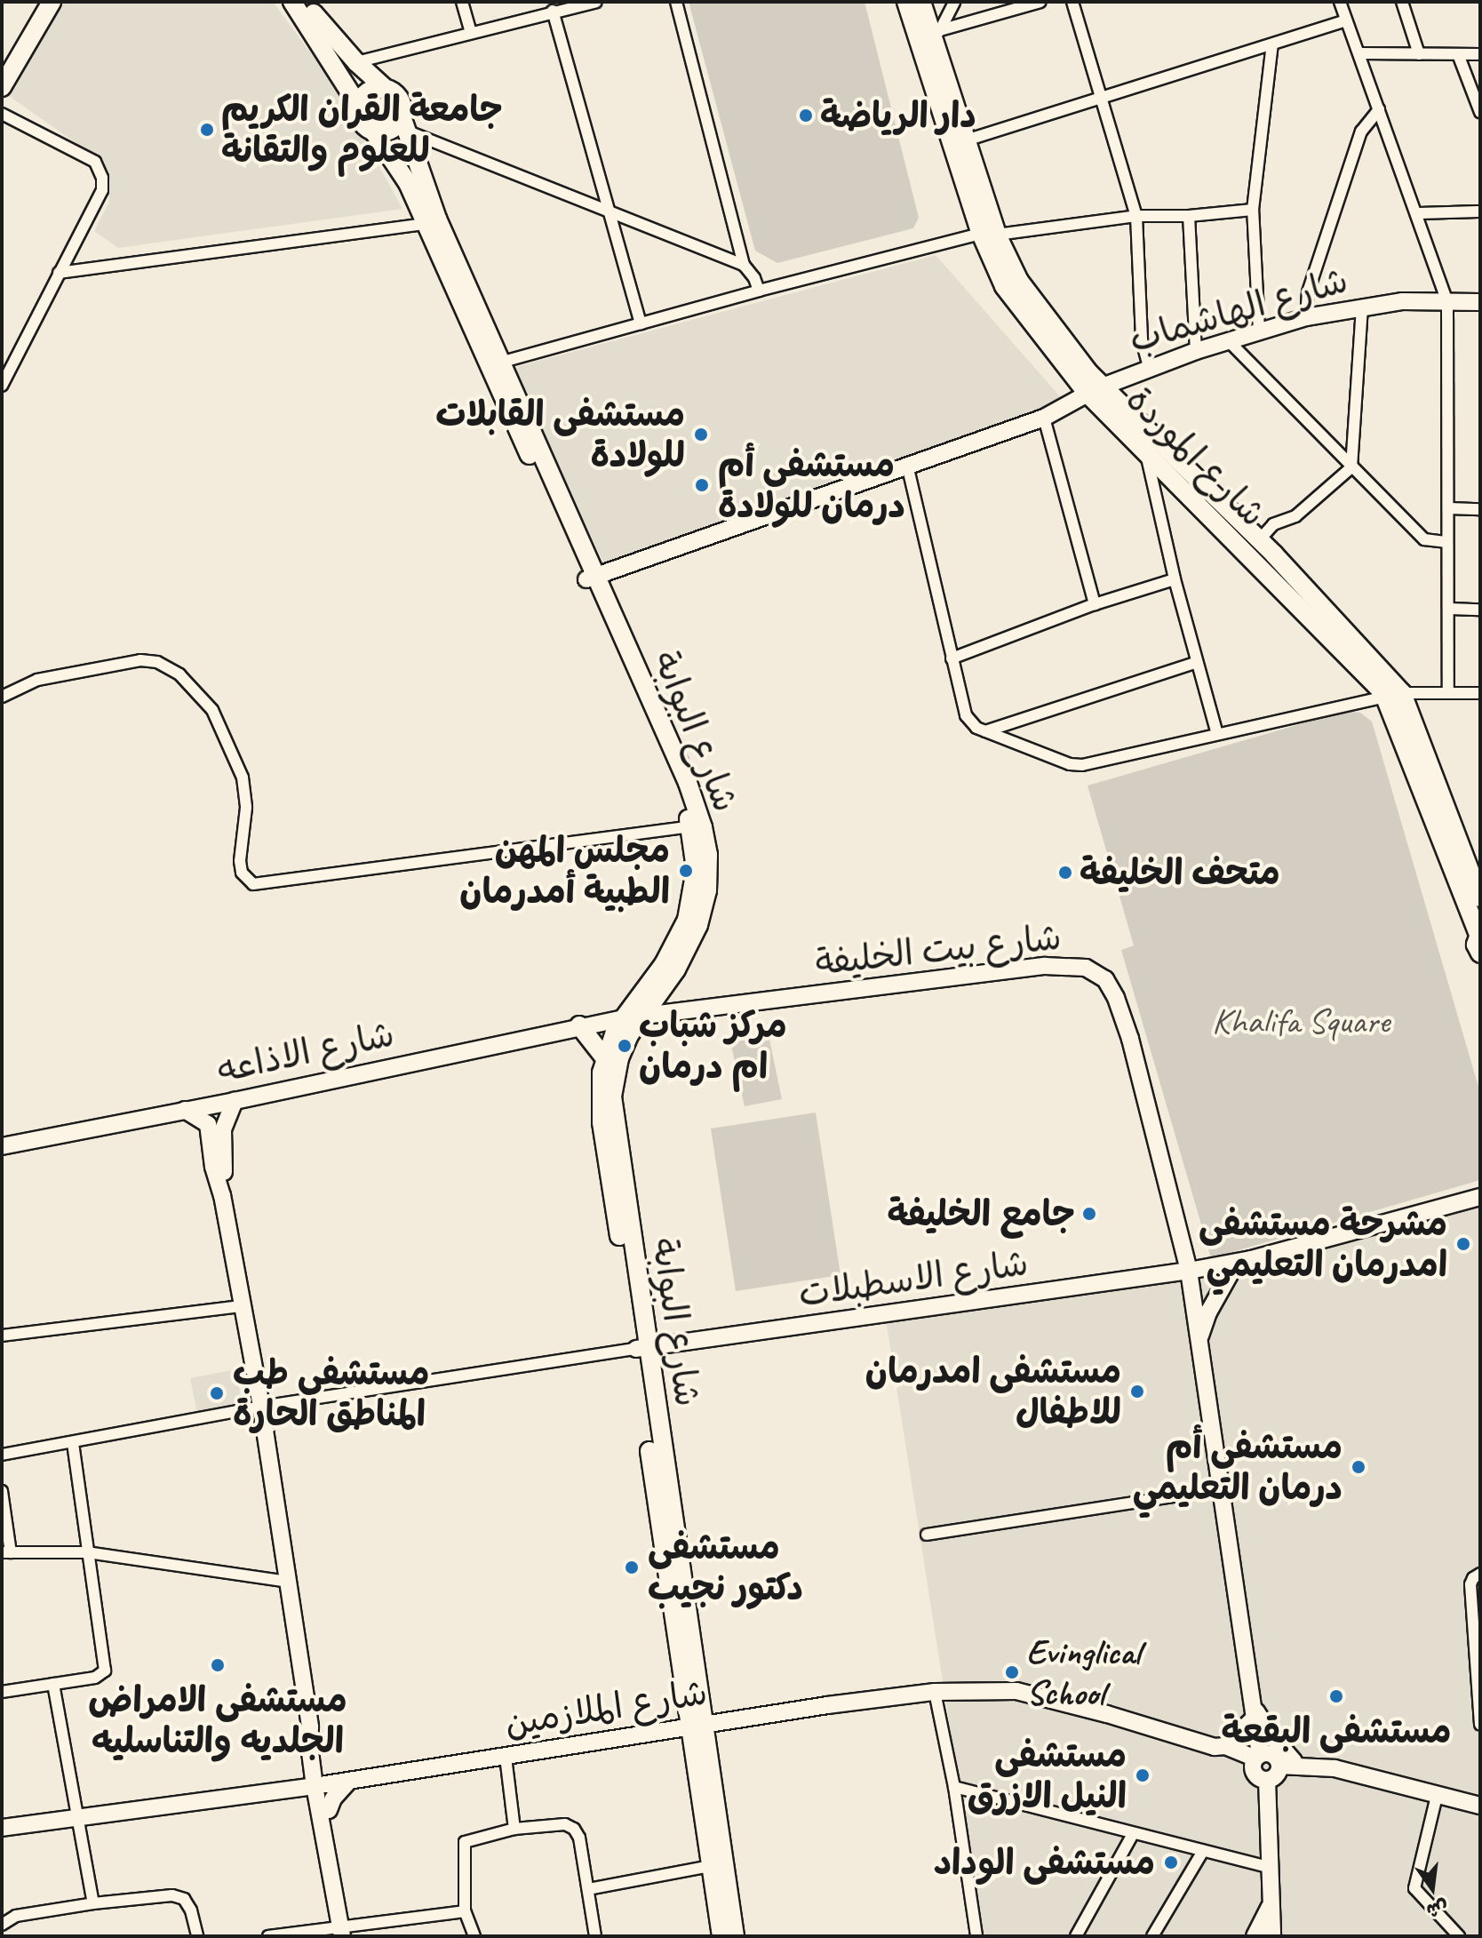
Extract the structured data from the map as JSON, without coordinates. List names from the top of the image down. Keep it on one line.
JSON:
{"streets":{"main road":["شارع الموردة","شارع البوابة"],"street":["شارع الهاشماب","شارع بيت الخليفة","شارع الاذاعه","شارع الاسطبلات","شارع الملازمين"]},"crossings":[["شارع الهاشماب","شارع الموردة"],["شارع الهاشماب","شارع البوابة"],["شارع البوابة","شارع بيت الخليفة"],["شارع البوابة","شارع الاذاعه"],["شارع البوابة","شارع الاسطبلات"],["شارع البوابة","شارع الملازمين"],["شارع بيت الخليفة","شارع الاذاعه"],["شارع بيت الخليفة","شارع الاسطبلات"],["شارع بيت الخليفة","شارع الملازمين"]],"parks":["Khalifa Square"],"places":["دار الرياضة","جامعة القران الكريم للعلوم والتقانة","مستشفى القابلات للولادة","مستشفى أم درمان للولادة","مجلس المهن الطبية أمدرمان","متحف الخليفة","مركز شباب ام درمان","جامع الخليفة","مشرحة مستشفى امدرمان التعليمي","مستشفى امدرمان للاطفال","مستشفى طب المناطق الحارة","مستشفى أم درمان التعليمي","مستشفى دكتور نجيب","مستشفى الامراض الجلديه والتناسليه","Evinglical School","مستشفى البقعة","مستشفى النيل الازرق","مستشفى الوداد"],"north":"bottom"}
